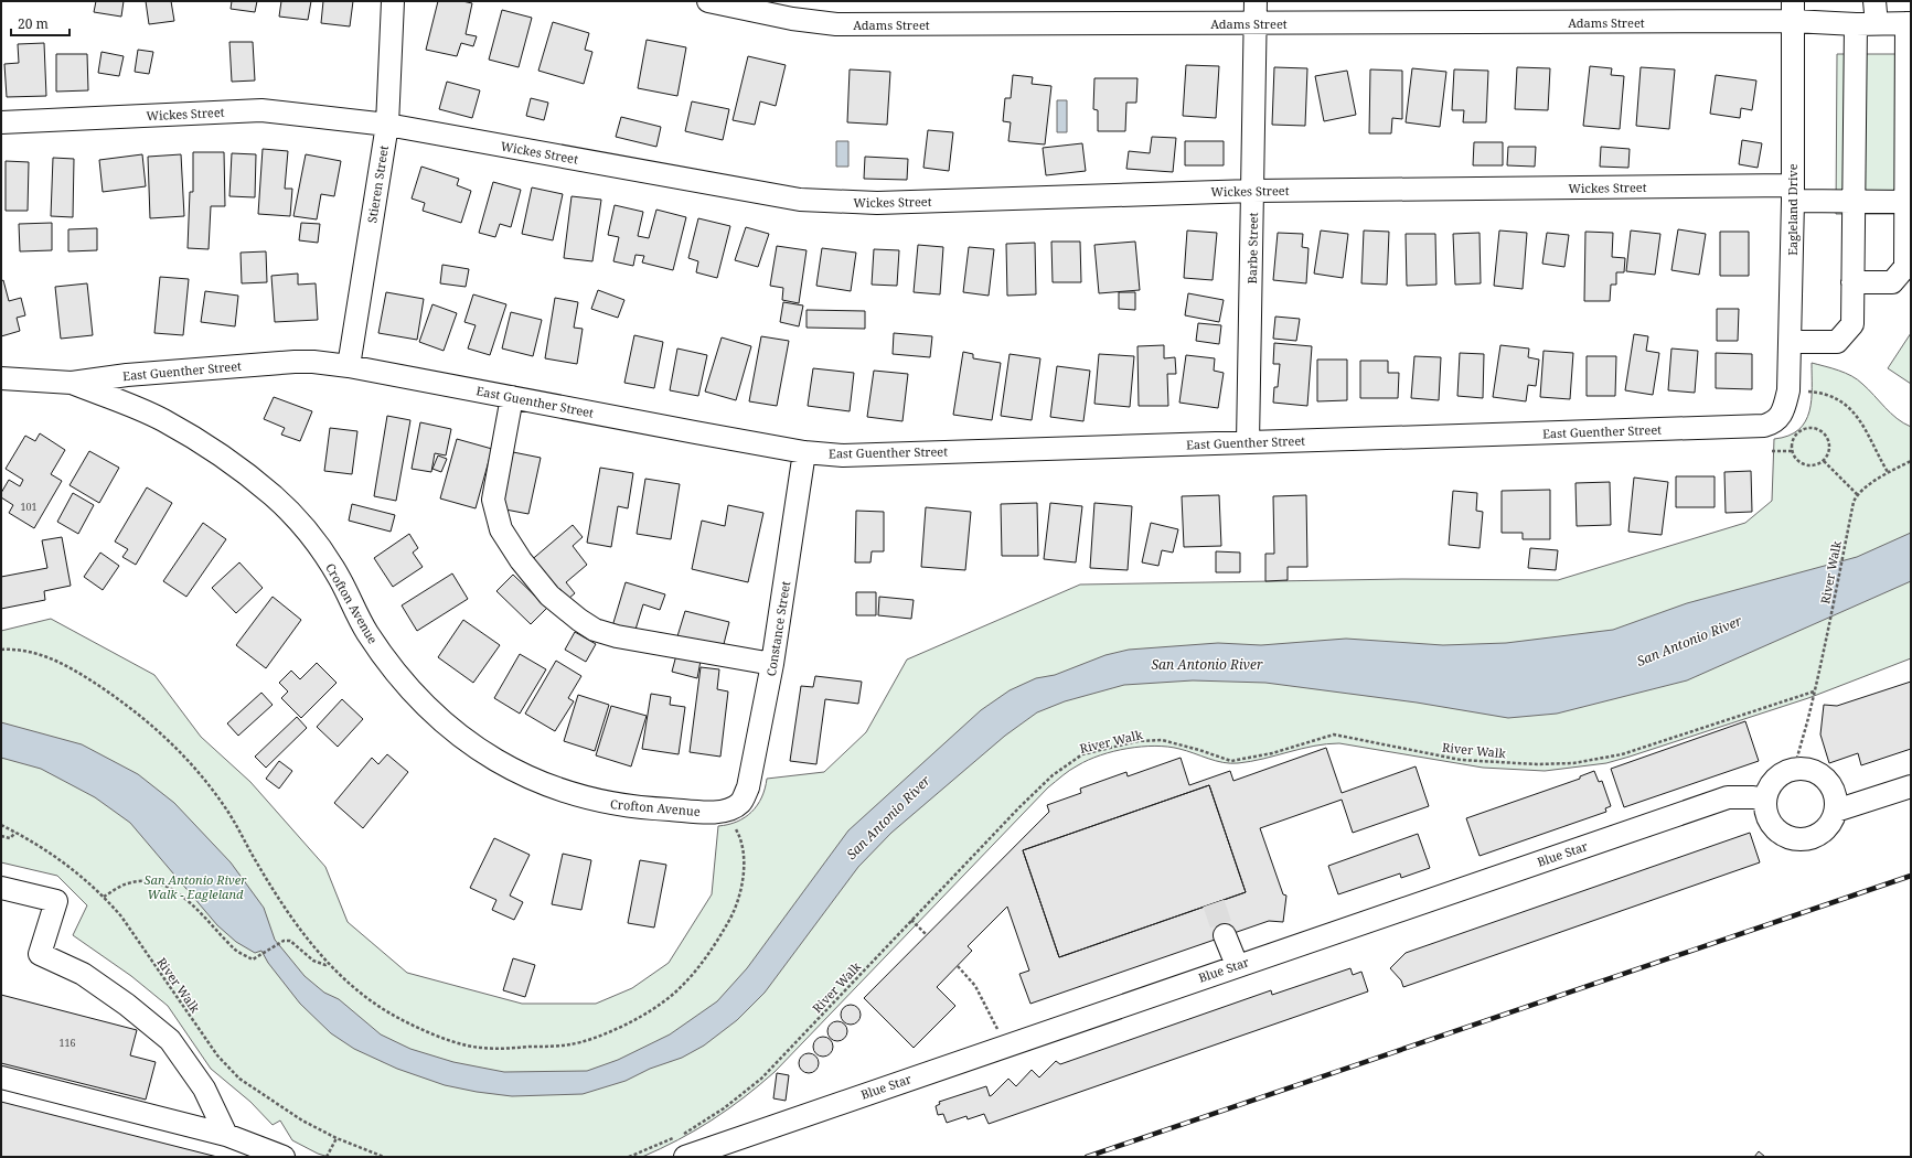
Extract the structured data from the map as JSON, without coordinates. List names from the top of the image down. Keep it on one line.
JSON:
{"streets":{"street":["Adams Street","Wickes Street","Stieren Street","Eagleland Drive","Barbe Street","East Guenther Street","Crofton Avenue","Constance Street","Blue Star"],"path":["River Walk"]},"crossings":[["Adams Street","Eagleland Drive"],["Adams Street","Barbe Street"],["Wickes Street","Stieren Street"],["Wickes Street","Eagleland Drive"],["Wickes Street","Barbe Street"],["Stieren Street","East Guenther Street"],["Eagleland Drive","East Guenther Street"],["Barbe Street","East Guenther Street"],["East Guenther Street","Crofton Avenue"],["East Guenther Street","Constance Street"],["River Walk","Blue Star"],["Crofton Avenue","Constance Street"]],"water":["San Antonio River"],"parks":["San Antonio River Walk - Eagleland"],"house_numbers":["101","116"],"scale_bar":"20 m"}
